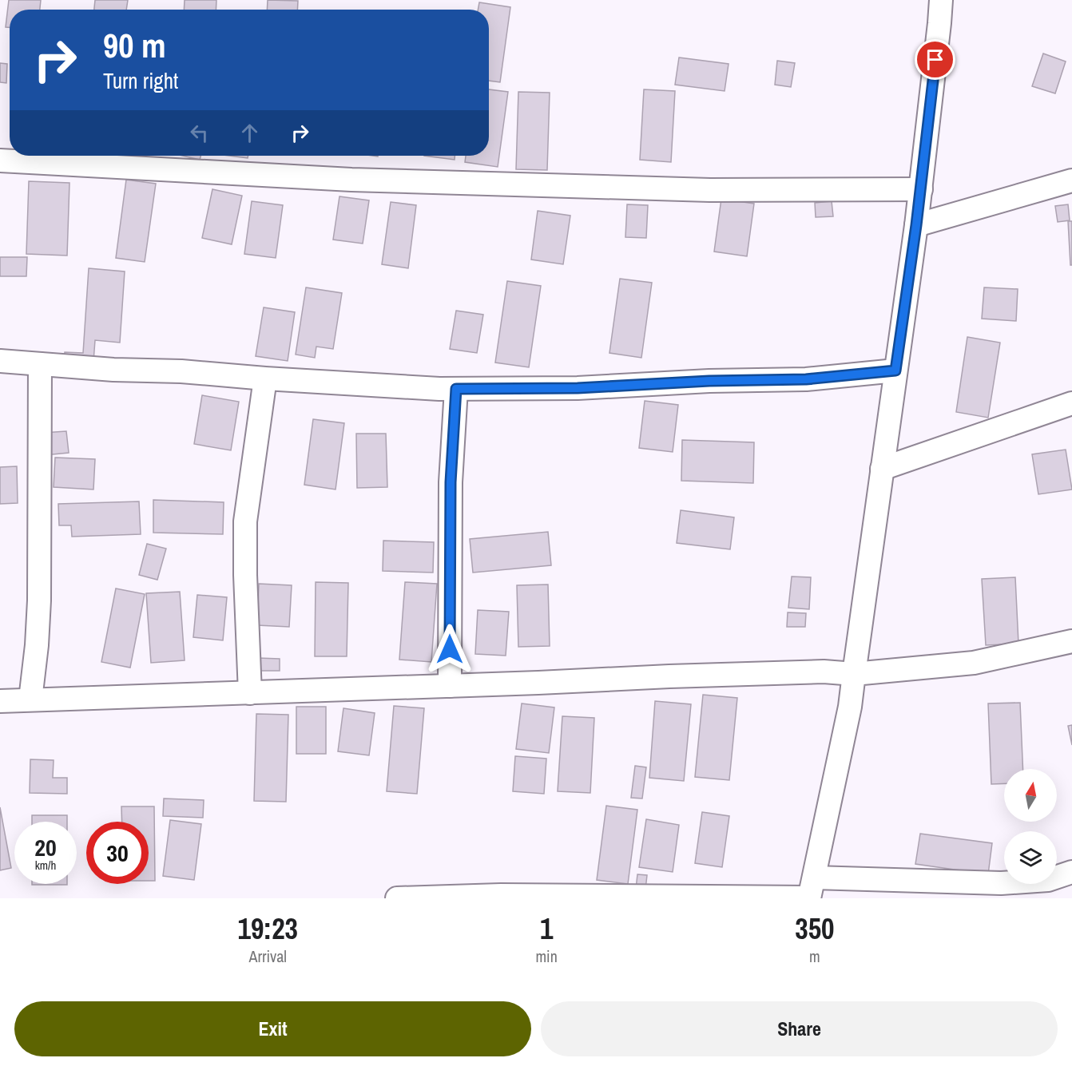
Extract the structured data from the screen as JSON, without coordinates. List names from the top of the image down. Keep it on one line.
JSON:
{"north":"top","page":{"turn":["90 m","Turn right"],"speed":"20 km/h","limit":"30","eta":["19:23","Arrival","1","min","350","m"],"buttons":["Exit","Share"]}}
